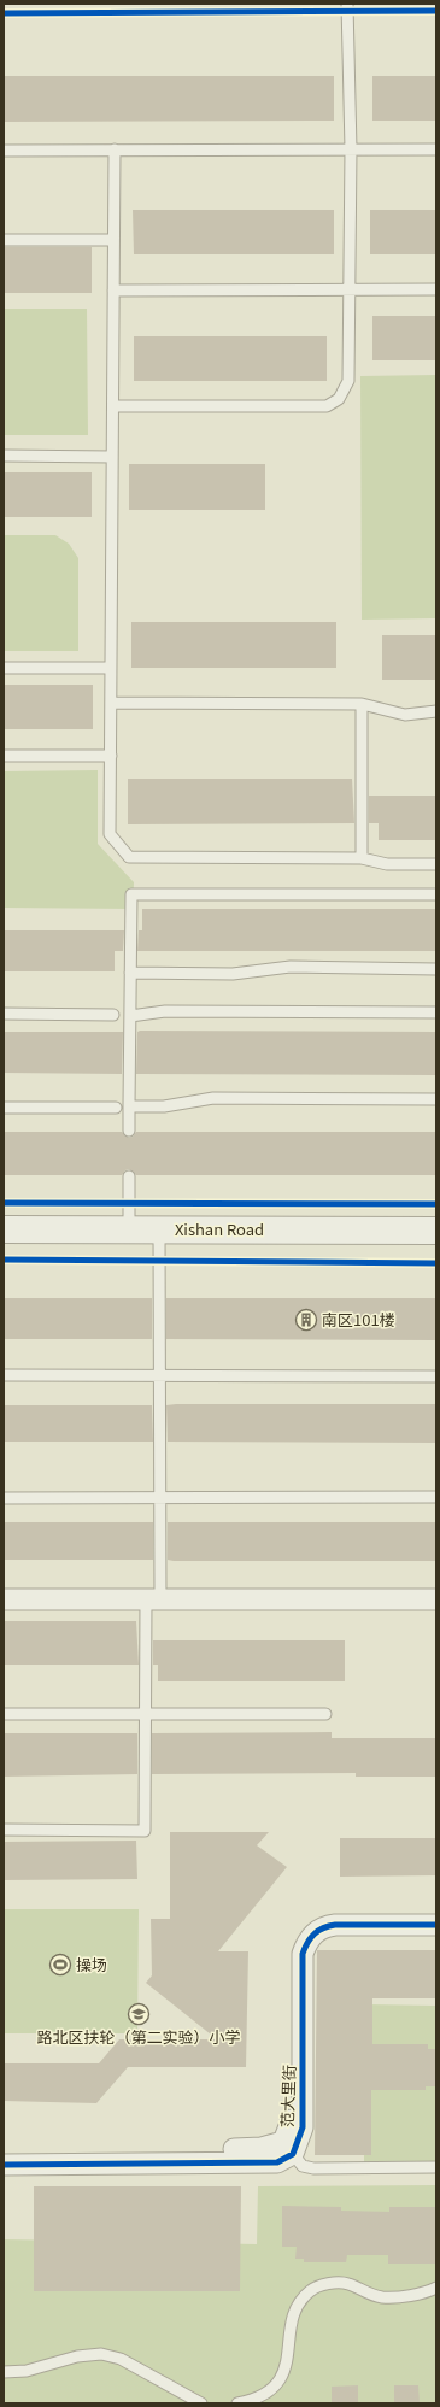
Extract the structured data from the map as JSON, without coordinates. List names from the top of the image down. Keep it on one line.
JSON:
{"streets":{"street":["Xishan Road","范大里街"]},"places":{"building":["南区101楼"],"sports":["操场"],"school or university":["路北区扶轮（第二实验）小学"]}}
